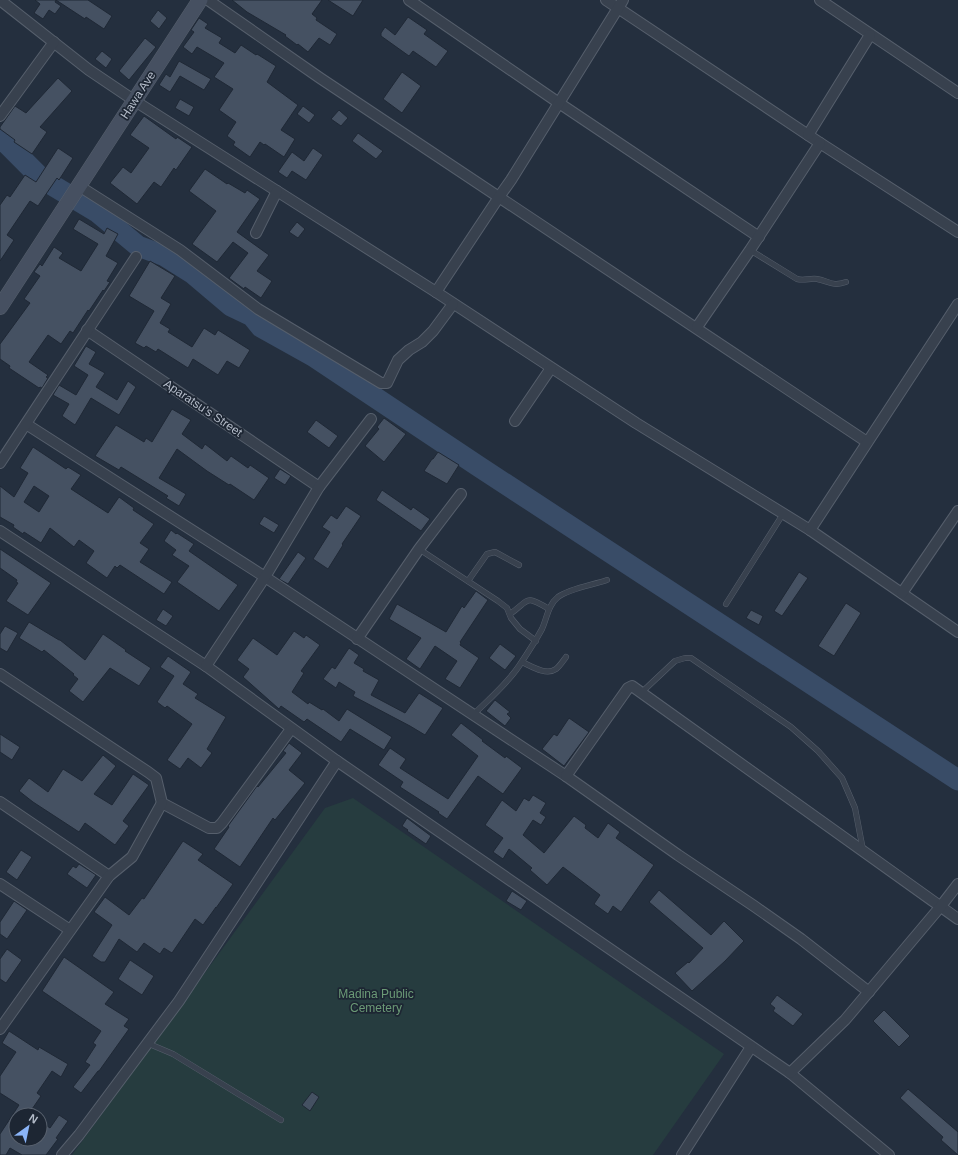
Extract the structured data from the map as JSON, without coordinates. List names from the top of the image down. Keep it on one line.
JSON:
{"streets":{"street":["Hawa Ave","Aparatsu’s Street"]},"parks":["Madina Public Cemetery"],"north":"top right"}
